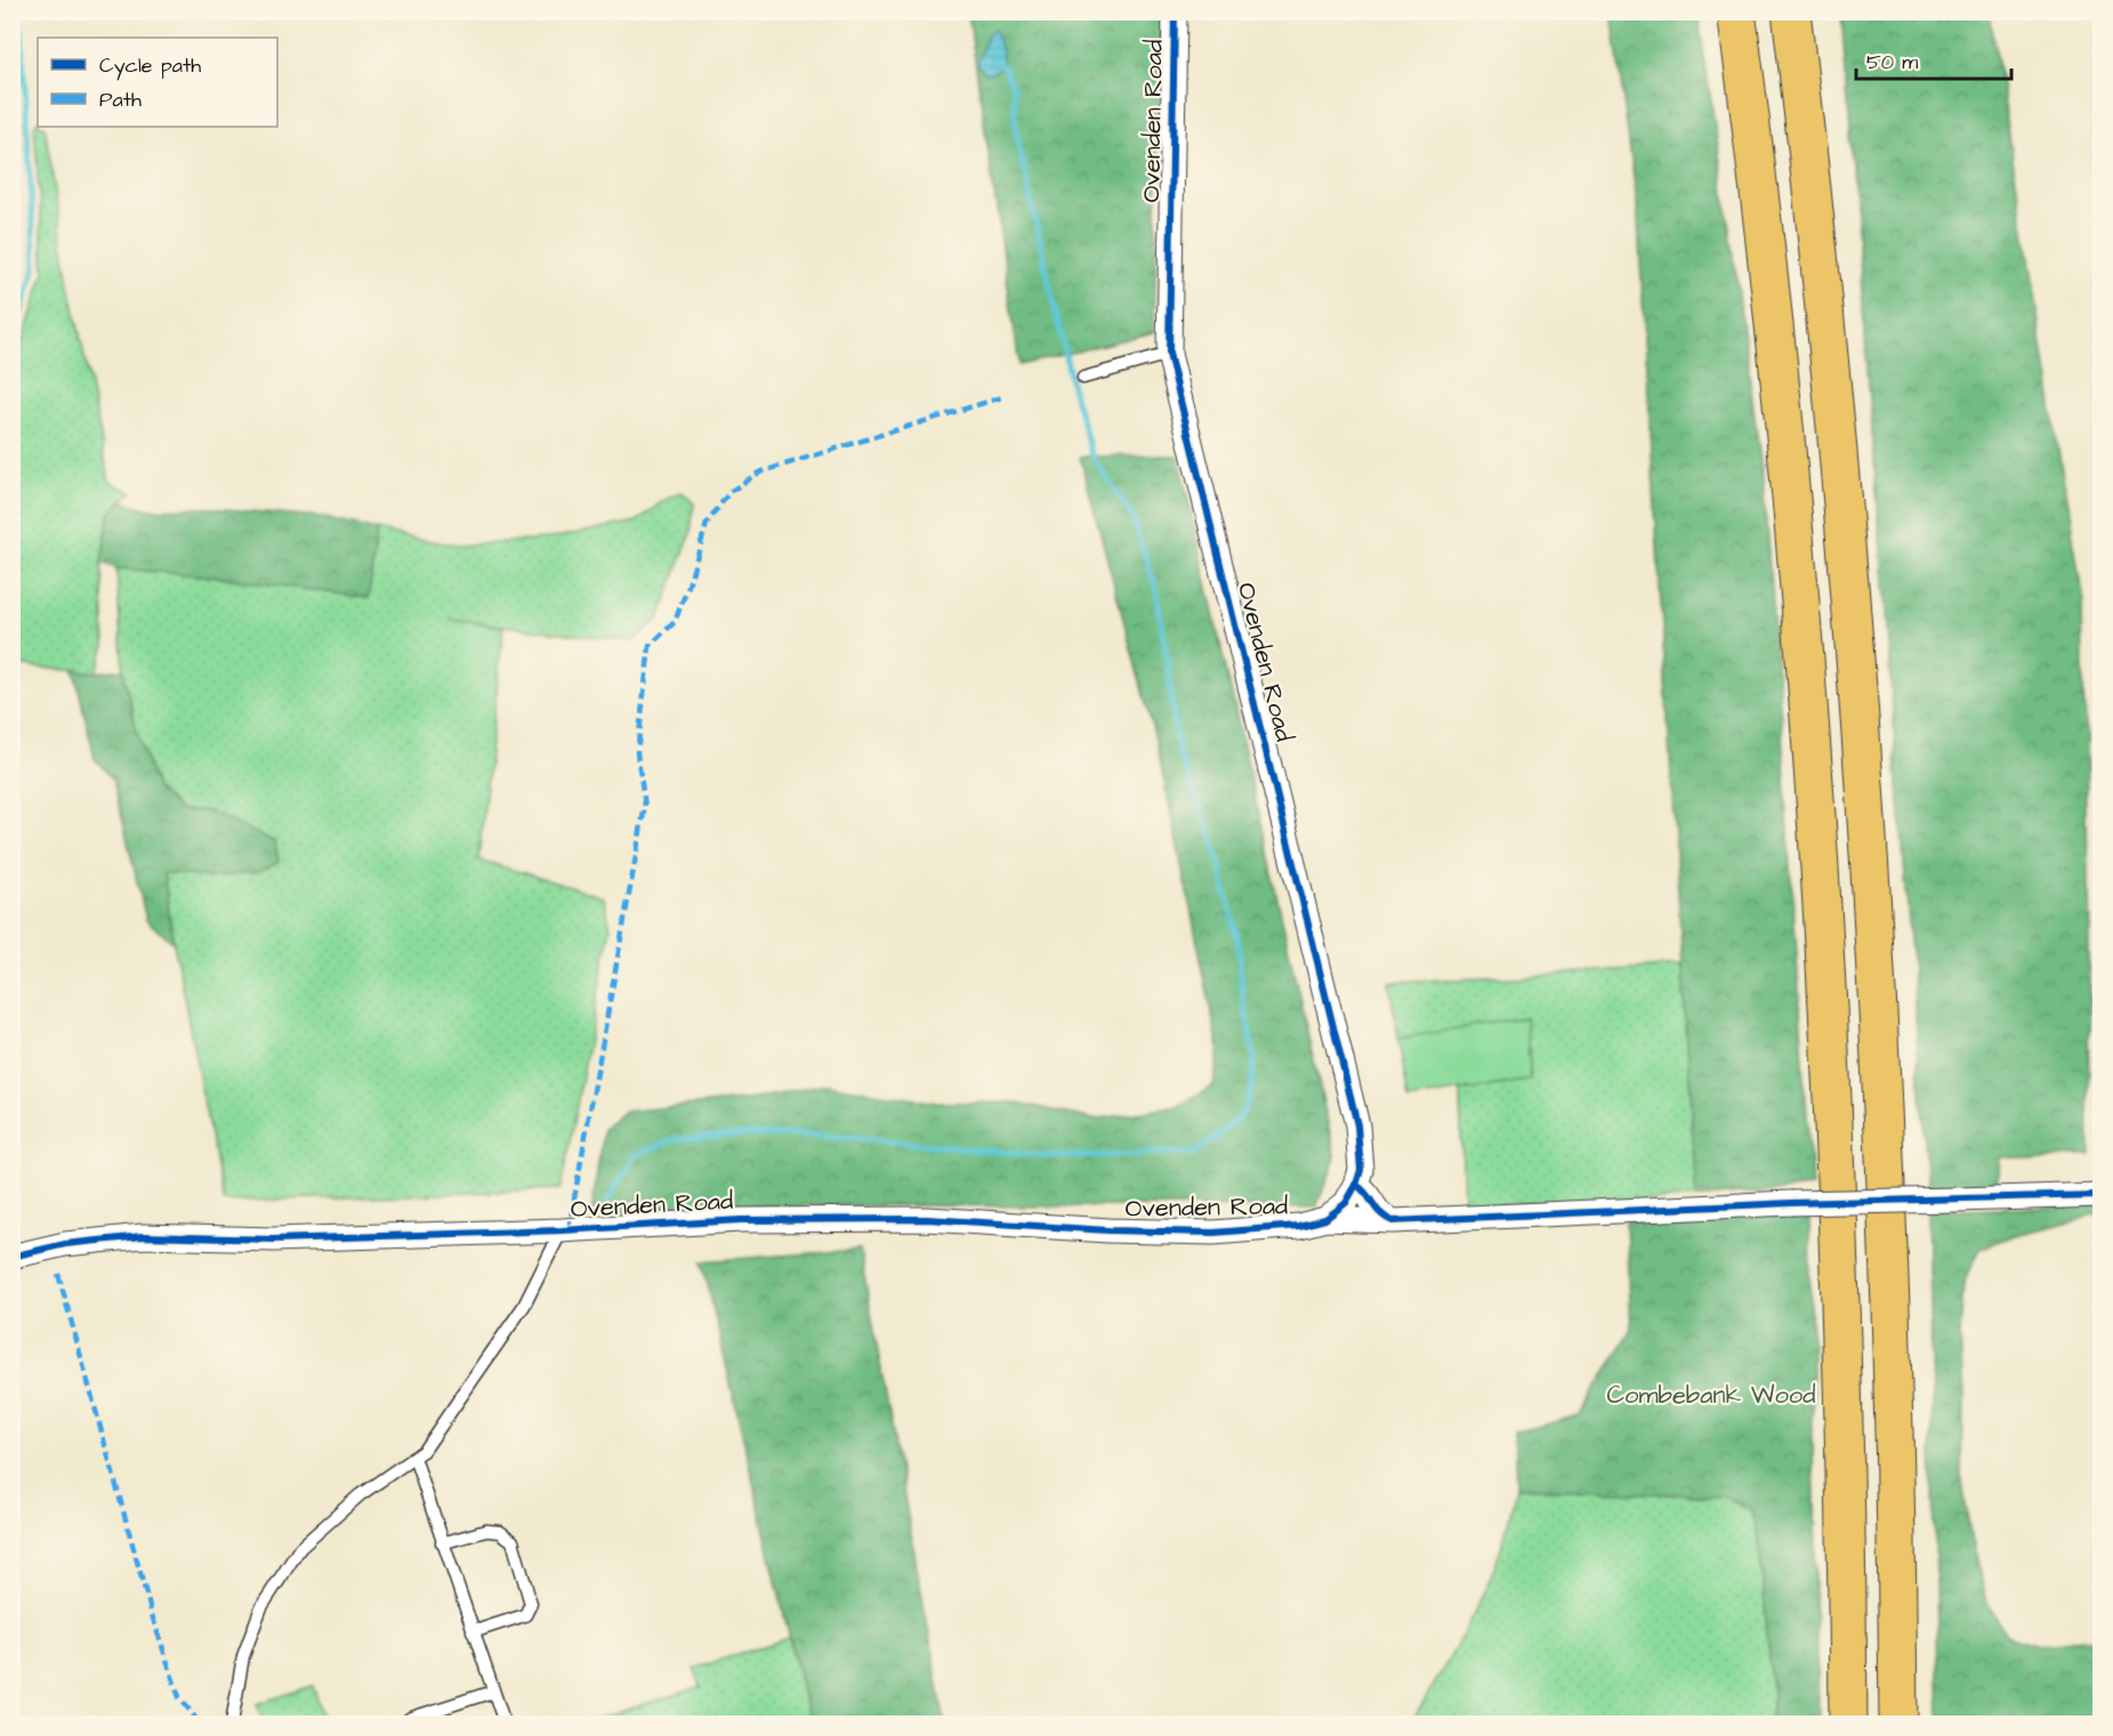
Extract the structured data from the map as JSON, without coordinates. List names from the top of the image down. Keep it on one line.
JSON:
{"streets":{"street":["Ovenden Road"]},"parks":["Combebank Wood"],"legend":["Cycle path","Path"],"scale_bar":"50 m"}
